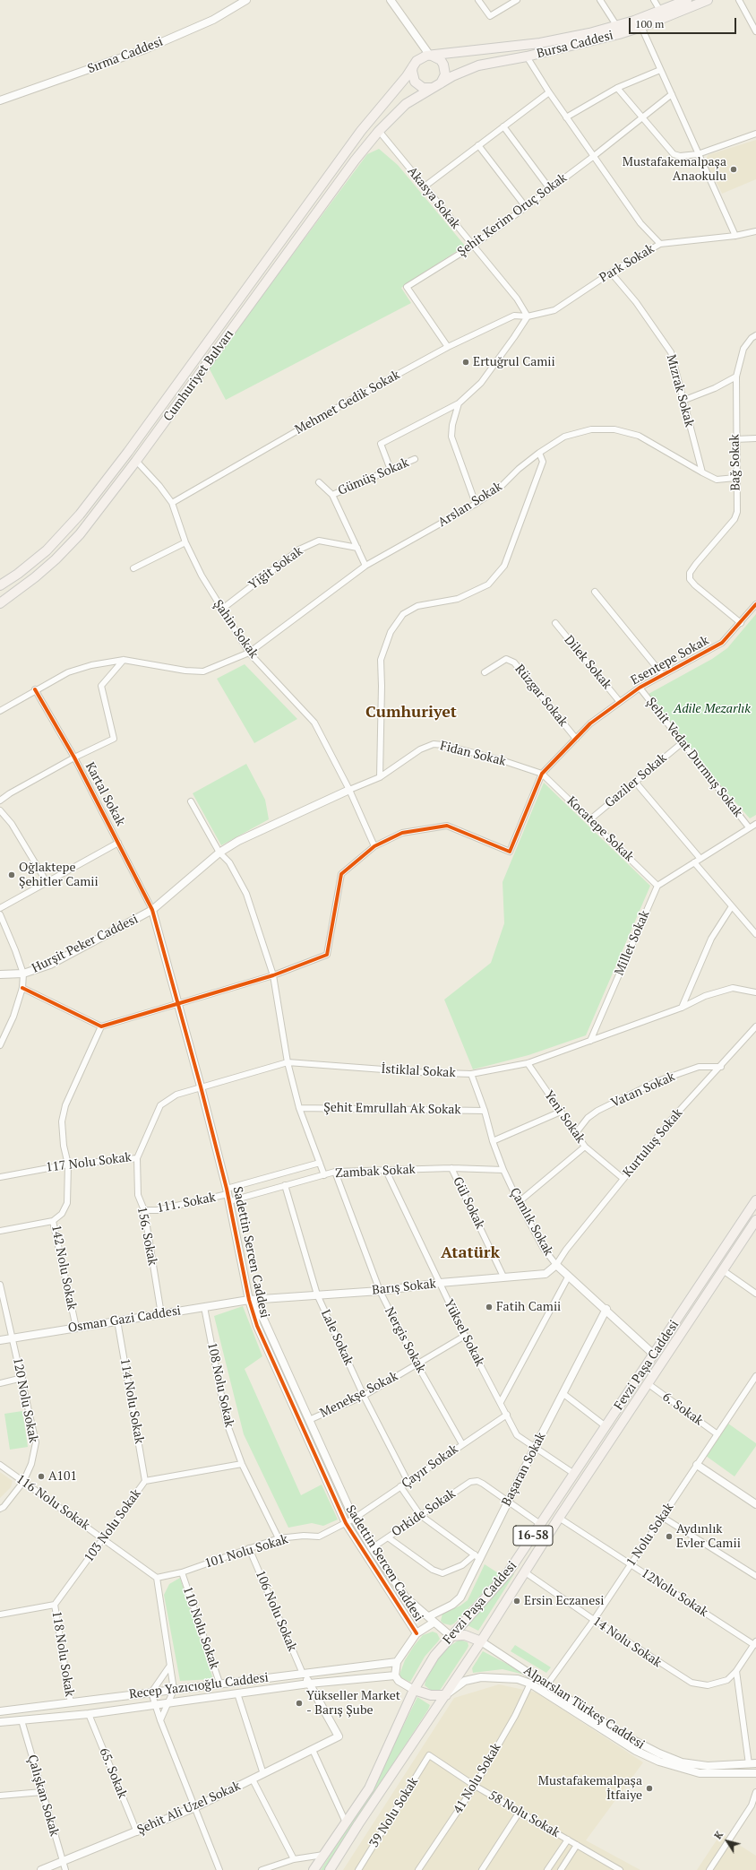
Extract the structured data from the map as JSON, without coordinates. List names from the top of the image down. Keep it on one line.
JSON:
{"streets":{"main road":["Bursa Caddesi","Cumhuriyet Bulvarı","Fevzi Paşa Caddesi","16-58"],"street":["Sırma Caddesi","Akasya Sokak","Şehit Kerim Oruç Sokak","Park Sokak","Mızrak Sokak","Mehmet Gedik Sokak","Bağ Sokak","Gümüş Sokak","Arslan Sokak","Yiğit Sokak","Şahin Sokak","Esentepe Sokak","Dilek Sokak","Rüzgar Sokak","Fidan Sokak","Şehit Vedat Durmuş Sokak","Gaziler Sokak","Kartal Sokak","Kocatepe Sokak","Millet Sokak","Hurşit Peker Caddesi","İstiklal Sokak","Vatan Sokak","Şehit Emrullah Ak Sokak","Yeni Sokak","Kurtuluş Sokak","117 Nolu Sokak","Zambak Sokak","111. Sokak","Gül Sokak","Çamlık Sokak","156. Sokak","Sadettin Sercen Caddesi","142 Nolu Sokak","Barış Sokak","Osman Gazi Caddesi","Yüksel Sokak","Lale Sokak","Nergis Sokak","108 Nolu Sokak","Menekşe Sokak","120 Nolu Sokak","114 Nolu Sokak","6. Sokak","Çayır Sokak","Başaran Sokak","116 Nolu Sokak","Orkide Sokak","103 Nolu Sokak","1 Nolu Sokak","101 Nolu Sokak","12Nolu Sokak","106 Nolu Sokak","110 Nolu Sokak","14 Nolu Sokak","118 Nolu Sokak","Recep Yazıcıoğlu Caddesi","Alparslan Türkeş Caddesi","65. Sokak","41 Nolu Sokak","Çalışkan Sokak","Şehit Ali Uzel Sokak","39 Nolu Sokak","58 Nolu Sokak"]},"crossings":[["Bursa Caddesi","Akasya Sokak"],["Bursa Caddesi","Cumhuriyet Bulvarı"],["Akasya Sokak","Şehit Kerim Oruç Sokak"],["Akasya Sokak","Park Sokak"],["Akasya Sokak","Cumhuriyet Bulvarı"],["Akasya Sokak","Mehmet Gedik Sokak"],["Şehit Kerim Oruç Sokak","Mehmet Gedik Sokak"],["Park Sokak","Mızrak Sokak"],["Park Sokak","Mehmet Gedik Sokak"],["Cumhuriyet Bulvarı","Şahin Sokak"],["Mızrak Sokak","Arslan Sokak"],["Mehmet Gedik Sokak","Şahin Sokak"],["Bağ Sokak","Esentepe Sokak"],["Arslan Sokak","Şahin Sokak"],["Arslan Sokak","Kartal Sokak"],["Yiğit Sokak","Şahin Sokak"],["Şahin Sokak","Fidan Sokak"],["Şahin Sokak","Hurşit Peker Caddesi"],["Esentepe Sokak","Dilek Sokak"],["Esentepe Sokak","Rüzgar Sokak"],["Esentepe Sokak","Fidan Sokak"],["Esentepe Sokak","Şehit Vedat Durmuş Sokak"],["Esentepe Sokak","Kocatepe Sokak"],["Fidan Sokak","Kocatepe Sokak"],["Fidan Sokak","Hurşit Peker Caddesi"],["Şehit Vedat Durmuş Sokak","Gaziler Sokak"],["Gaziler Sokak","Kocatepe Sokak"],["Kartal Sokak","Hurşit Peker Caddesi"],["Kartal Sokak","Sadettin Sercen Caddesi"],["Kocatepe Sokak","Millet Sokak"],["Millet Sokak","İstiklal Sokak"],["Hurşit Peker Caddesi","Sadettin Sercen Caddesi"],["İstiklal Sokak","Yeni Sokak"],["İstiklal Sokak","117 Nolu Sokak"],["İstiklal Sokak","Çamlık Sokak"],["Vatan Sokak","Yeni Sokak"],["Vatan Sokak","Kurtuluş Sokak"],["Şehit Emrullah Ak Sokak","Çamlık Sokak"],["Yeni Sokak","Kurtuluş Sokak"],["Kurtuluş Sokak","Çamlık Sokak"],["Kurtuluş Sokak","Barış Sokak"],["117 Nolu Sokak","156. Sokak"],["117 Nolu Sokak","Sadettin Sercen Caddesi"],["117 Nolu Sokak","142 Nolu Sokak"],["Zambak Sokak","111. Sokak"],["Zambak Sokak","Gül Sokak"],["Zambak Sokak","Çamlık Sokak"],["Zambak Sokak","Sadettin Sercen Caddesi"],["Zambak Sokak","Yüksel Sokak"],["Zambak Sokak","Lale Sokak"],["Zambak Sokak","Nergis Sokak"],["111. Sokak","156. Sokak"],["111. Sokak","Sadettin Sercen Caddesi"],["Gül Sokak","Barış Sokak"],["Çamlık Sokak","Barış Sokak"],["Çamlık Sokak","Fevzi Paşa Caddesi"],["Çamlık Sokak","Başaran Sokak"],["156. Sokak","Osman Gazi Caddesi"],["Sadettin Sercen Caddesi","Barış Sokak"],["Sadettin Sercen Caddesi","Osman Gazi Caddesi"],["Sadettin Sercen Caddesi","Fevzi Paşa Caddesi"],["Sadettin Sercen Caddesi","Menekşe Sokak"],["Sadettin Sercen Caddesi","Çayır Sokak"],["Sadettin Sercen Caddesi","Başaran Sokak"],["Sadettin Sercen Caddesi","Orkide Sokak"],["Sadettin Sercen Caddesi","101 Nolu Sokak"],["142 Nolu Sokak","Osman Gazi Caddesi"],["Barış Sokak","Osman Gazi Caddesi"],["Barış Sokak","Yüksel Sokak"],["Barış Sokak","Lale Sokak"],["Barış Sokak","Nergis Sokak"],["Osman Gazi Caddesi","108 Nolu Sokak"],["Osman Gazi Caddesi","120 Nolu Sokak"],["Osman Gazi Caddesi","114 Nolu Sokak"],["Yüksel Sokak","Fevzi Paşa Caddesi"],["Yüksel Sokak","Menekşe Sokak"],["Yüksel Sokak","Çayır Sokak"],["Yüksel Sokak","Başaran Sokak"],["Lale Sokak","Menekşe Sokak"],["Lale Sokak","Çayır Sokak"],["Nergis Sokak","Menekşe Sokak"],["Nergis Sokak","Çayır Sokak"],["Fevzi Paşa Caddesi","6. Sokak"],["Fevzi Paşa Caddesi","12Nolu Sokak"],["Fevzi Paşa Caddesi","14 Nolu Sokak"],["Fevzi Paşa Caddesi","Alparslan Türkeş Caddesi"],["108 Nolu Sokak","103 Nolu Sokak"],["108 Nolu Sokak","101 Nolu Sokak"],["120 Nolu Sokak","116 Nolu Sokak"],["114 Nolu Sokak","103 Nolu Sokak"],["6. Sokak","1 Nolu Sokak"],["Çayır Sokak","101 Nolu Sokak"],["Başaran Sokak","Orkide Sokak"],["116 Nolu Sokak","103 Nolu Sokak"],["116 Nolu Sokak","101 Nolu Sokak"],["103 Nolu Sokak","118 Nolu Sokak"],["1 Nolu Sokak","12Nolu Sokak"],["1 Nolu Sokak","14 Nolu Sokak"],["1 Nolu Sokak","Alparslan Türkeş Caddesi"],["101 Nolu Sokak","106 Nolu Sokak"],["101 Nolu Sokak","110 Nolu Sokak"],["12Nolu Sokak","14 Nolu Sokak"],["106 Nolu Sokak","Recep Yazıcıoğlu Caddesi"],["110 Nolu Sokak","Recep Yazıcıoğlu Caddesi"],["118 Nolu Sokak","Recep Yazıcıoğlu Caddesi"],["Recep Yazıcıoğlu Caddesi","65. Sokak"],["Recep Yazıcıoğlu Caddesi","Çalışkan Sokak"],["Recep Yazıcıoğlu Caddesi","Şehit Ali Uzel Sokak"],["65. Sokak","Şehit Ali Uzel Sokak"],["41 Nolu Sokak","58 Nolu Sokak"],["Çalışkan Sokak","Şehit Ali Uzel Sokak"],["39 Nolu Sokak","58 Nolu Sokak"]],"districts":["Cumhuriyet","Atatürk"],"parks":["Adile Mezarlık"],"places":["Mustafakemalpaşa Anaokulu","Ertuğrul Camii","Oğlaktepe Şehitler Camii","Fatih Camii","A101","Aydınlık Evler Camii","Ersin Eczanesi","Yükseller Market - Barış Şube","Mustafakemalpaşa İtfaiye"],"scale_bar":"100 m","north":"top left"}
